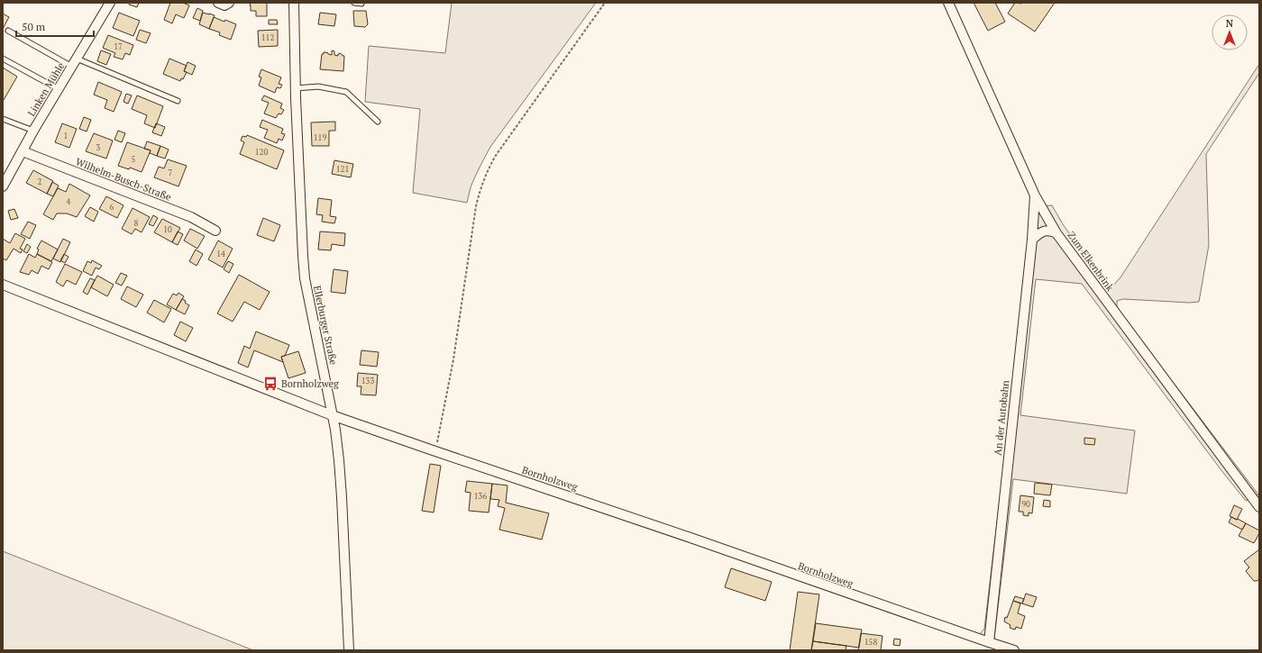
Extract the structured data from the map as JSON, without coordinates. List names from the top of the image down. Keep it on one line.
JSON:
{"streets":{"street":["Linken Mühle","Wilhelm-Busch-Straße","Zum Elkenbrink","Ellerburger Straße","An der Autobahn","Bornholzweg"]},"crossings":[["Linken Mühle","Wilhelm-Busch-Straße"],["Zum Elkenbrink","An der Autobahn"],["Ellerburger Straße","Bornholzweg"],["An der Autobahn","Bornholzweg"]],"places":{"bus stop":["Bornholzweg"]},"house_numbers":["112","17","1","119","3","120","5","121","7","2","4","6","8","10","14","133","136","90","158"],"scale_bar":"50 m","north":"top"}
